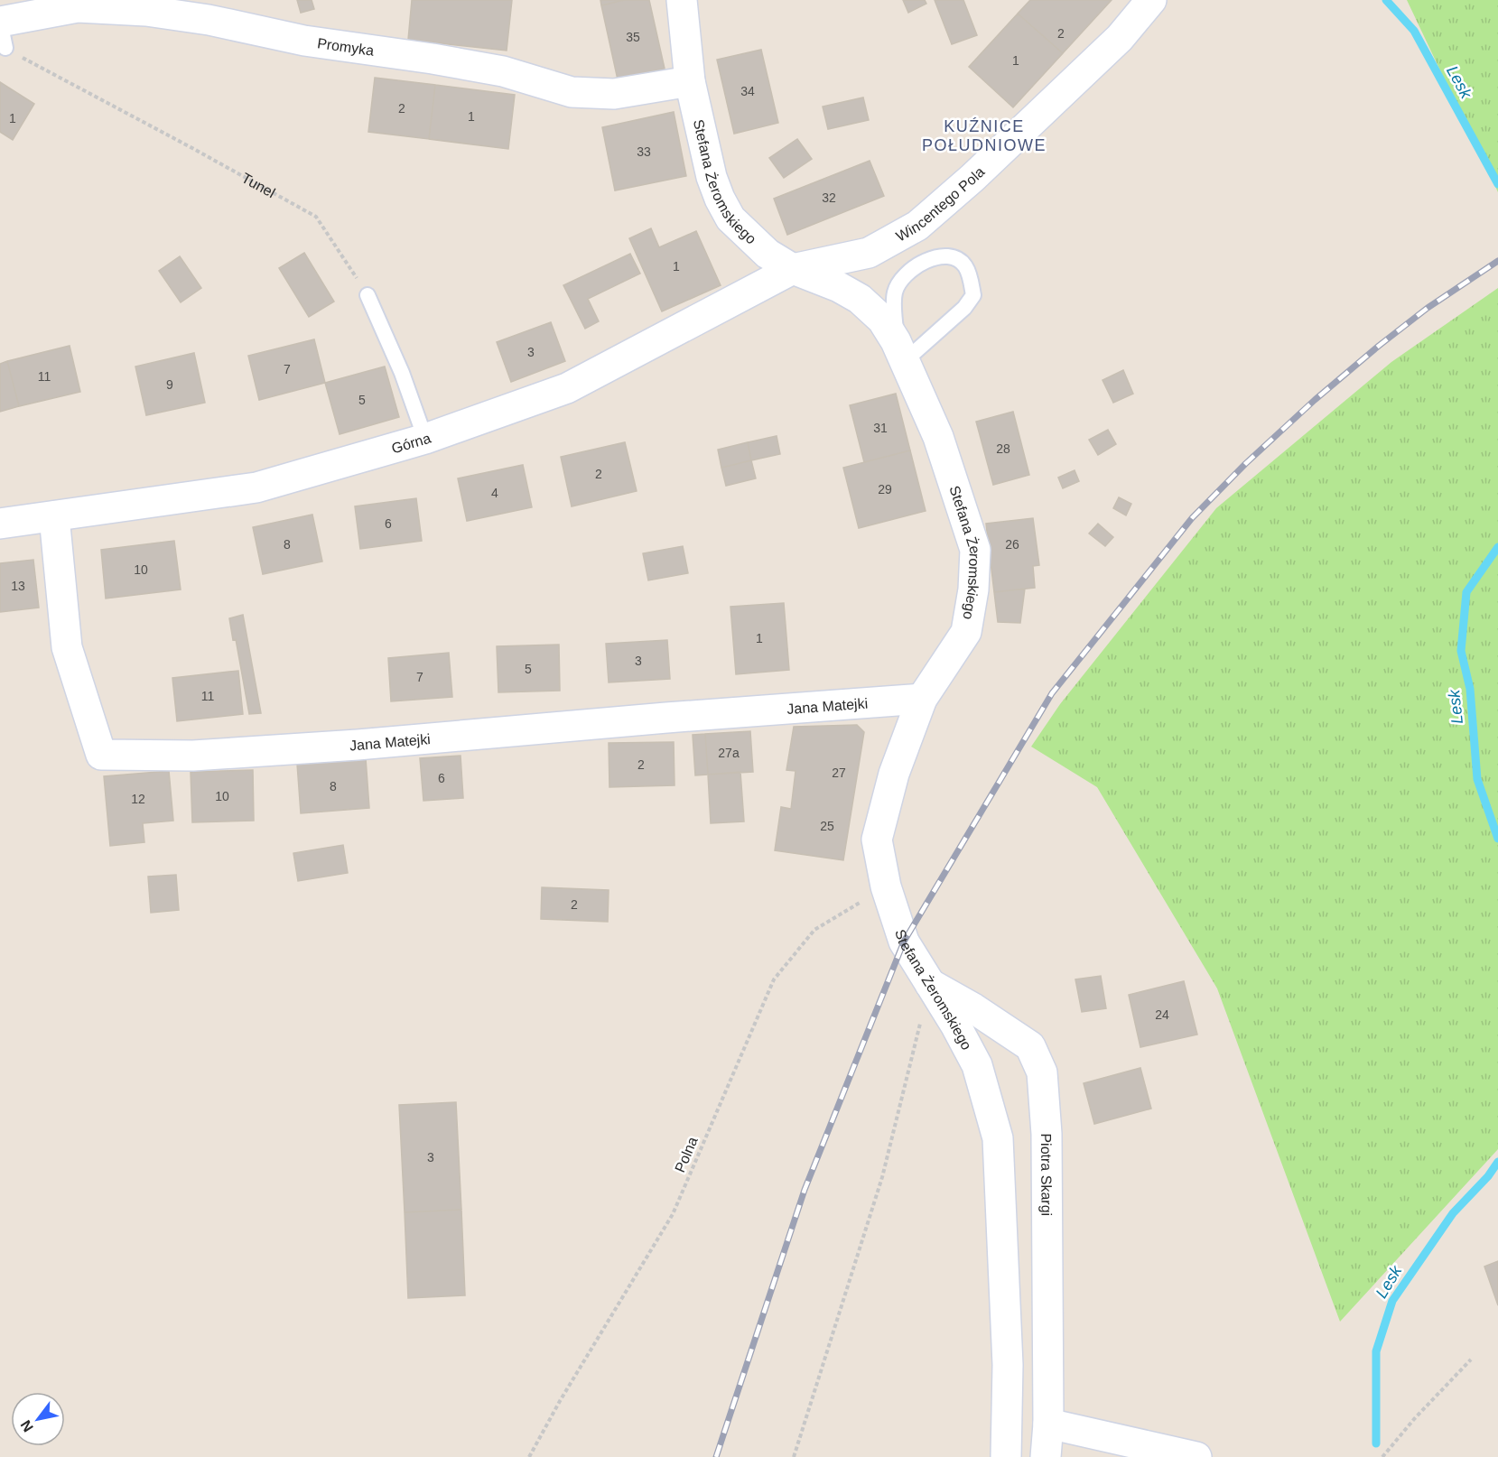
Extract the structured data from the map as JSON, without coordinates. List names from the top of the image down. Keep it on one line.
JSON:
{"streets":{"street":["Promyka","Stefana Żeromskiego","Wincentego Pola","Górna","Jana Matejki","Piotra Skargi"],"path":["Tunel","Polna"]},"crossings":[["Promyka","Stefana Żeromskiego"],["Promyka","Tunel"],["Stefana Żeromskiego","Wincentego Pola"],["Stefana Żeromskiego","Górna"],["Stefana Żeromskiego","Jana Matejki"],["Stefana Żeromskiego","Polna"],["Stefana Żeromskiego","Piotra Skargi"],["Wincentego Pola","Górna"],["Górna","Jana Matejki"]],"districts":["KUŹNICE POŁUDNIOWE"],"water":["Lesk"],"house_numbers":["2","35","1","34","2","1","1","33","32","1","3","7","11","9","5","31","28","2","29","4","6","8","26","10","13","1","3","5","7","11","27a","2","27","6","8","10","12","25","2","24","3"],"north":"bottom left"}
